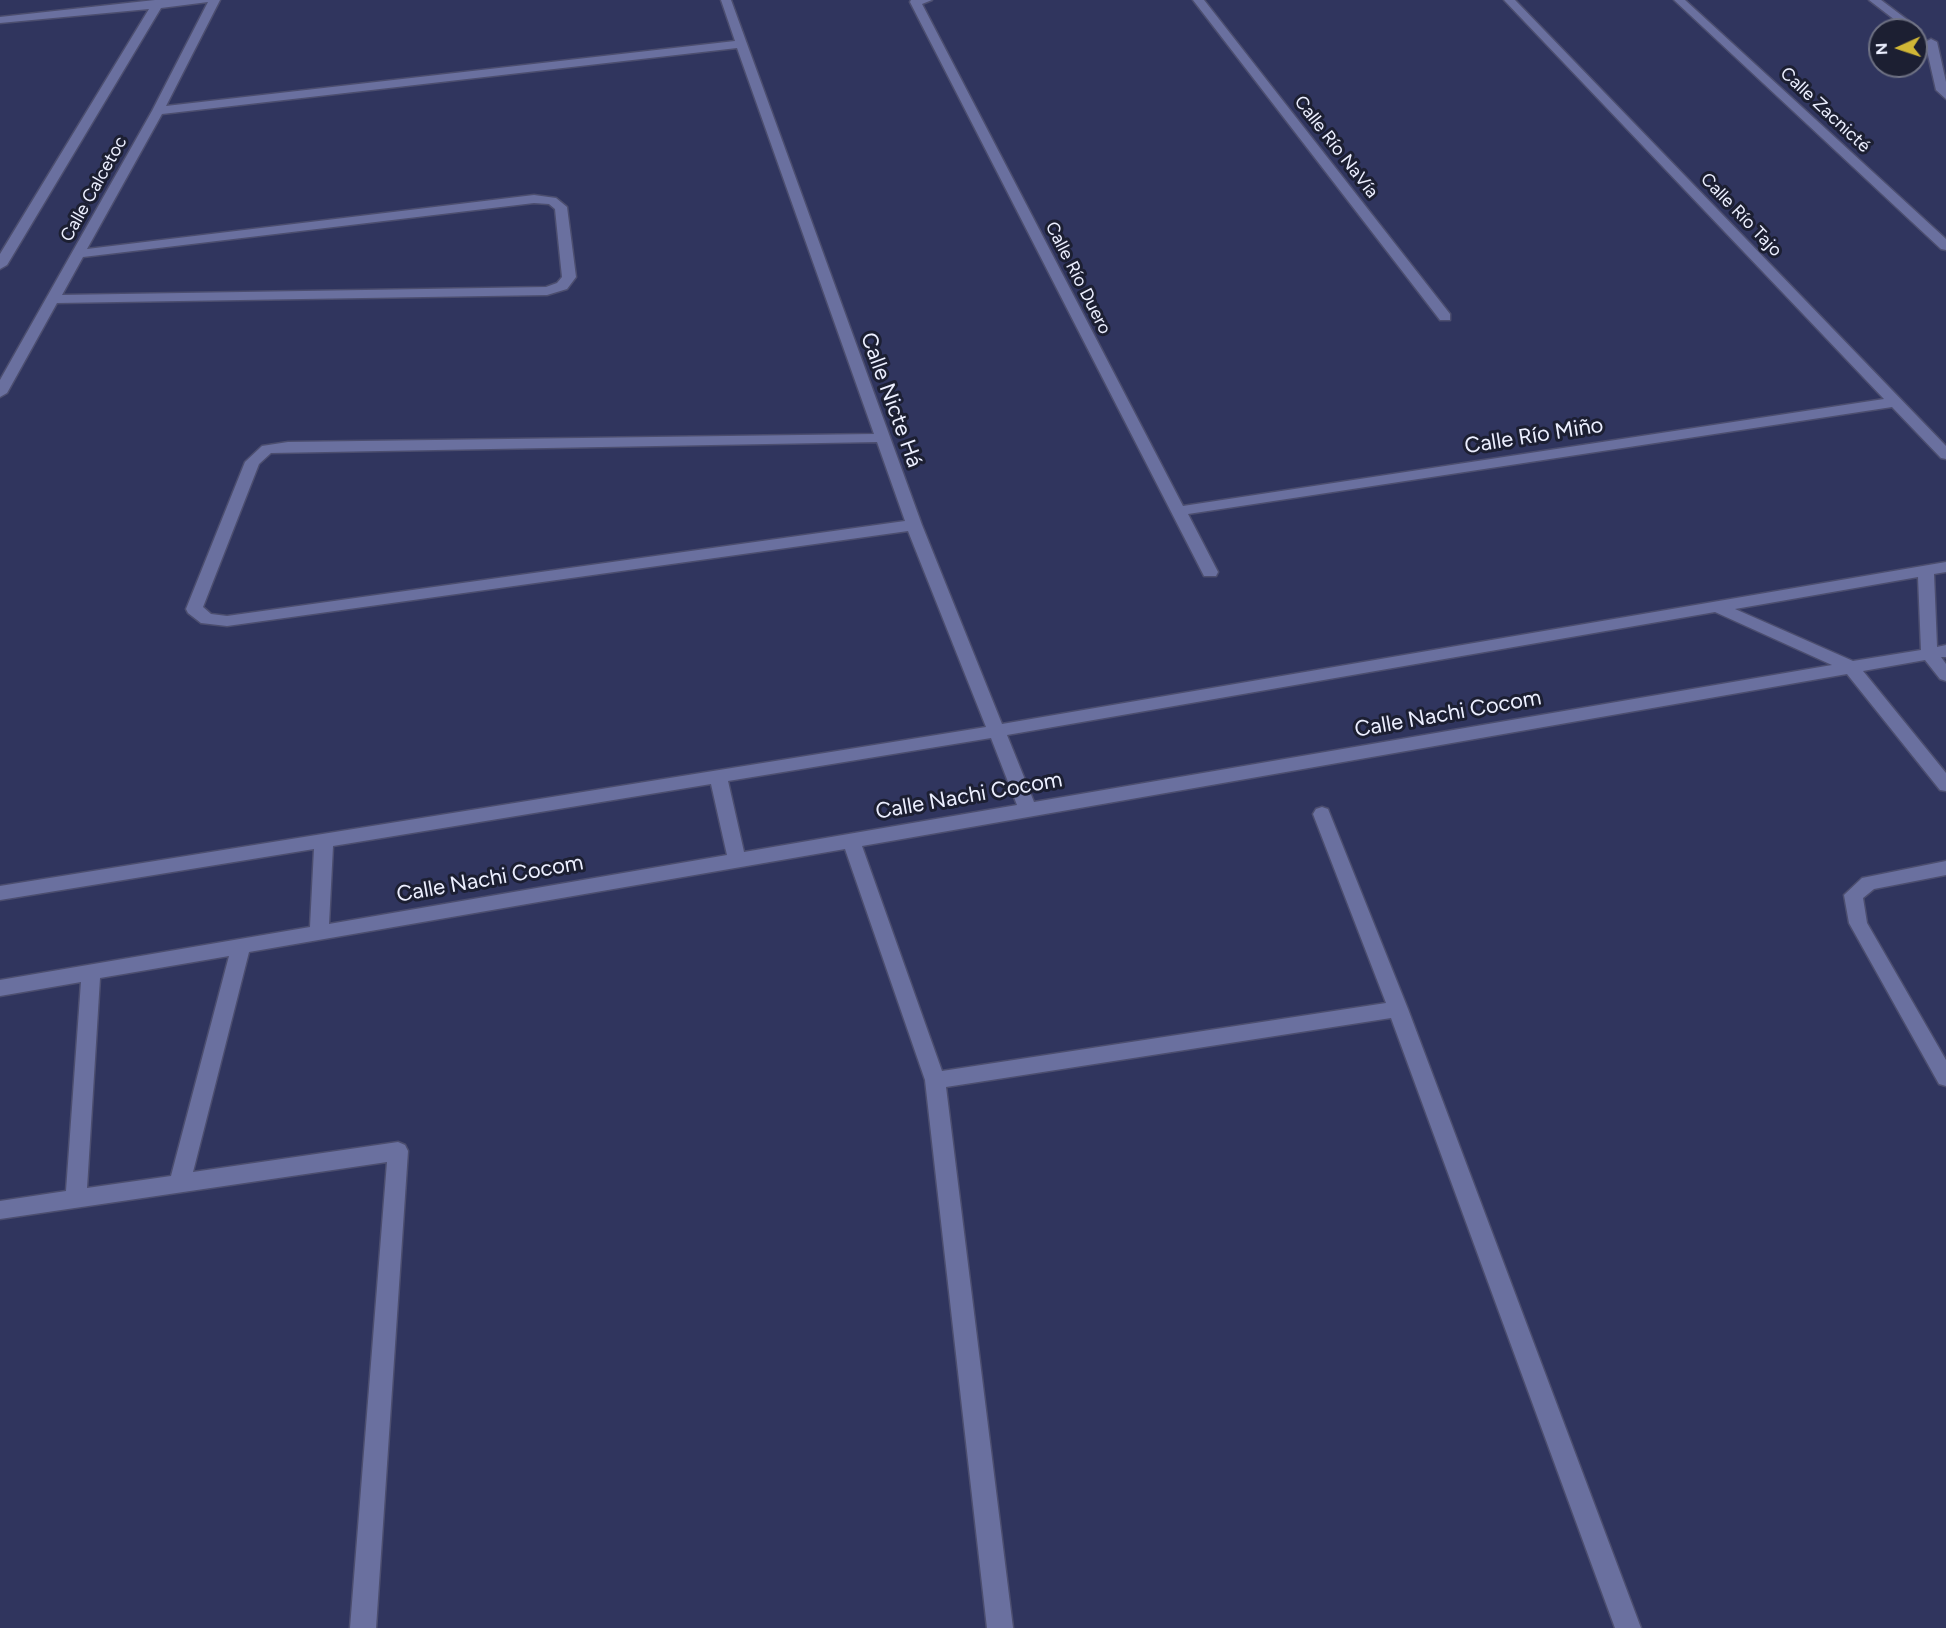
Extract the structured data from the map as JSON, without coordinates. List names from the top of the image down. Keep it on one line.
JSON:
{"streets":{"street":["Calle Zacnicté","Calle Río NaVía","Calle Calcetoc","Calle Río Tajo","Calle Río Duero","Calle Nicte Há","Calle Río Miño","Calle Nachi Cocom"]},"crossings":[["Calle Río Tajo","Calle Río Miño"],["Calle Río Duero","Calle Río Miño"],["Calle Nicte Há","Calle Nachi Cocom"]],"north":"left"}
